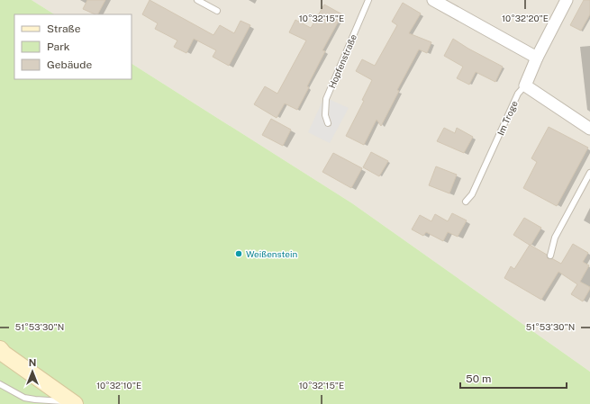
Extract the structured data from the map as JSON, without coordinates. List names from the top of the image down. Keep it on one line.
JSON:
{"streets":{"lane":["Hopfenstraße","Im Troge"]},"places":["Weißenstein"],"legend":["Straße","Park","Gebäude"],"scale_bar":"50 m","north":"top","coordinates":["10°32'15\"E","10°32'20\"E","51°53'30\"N","10°32'10\"E"]}
